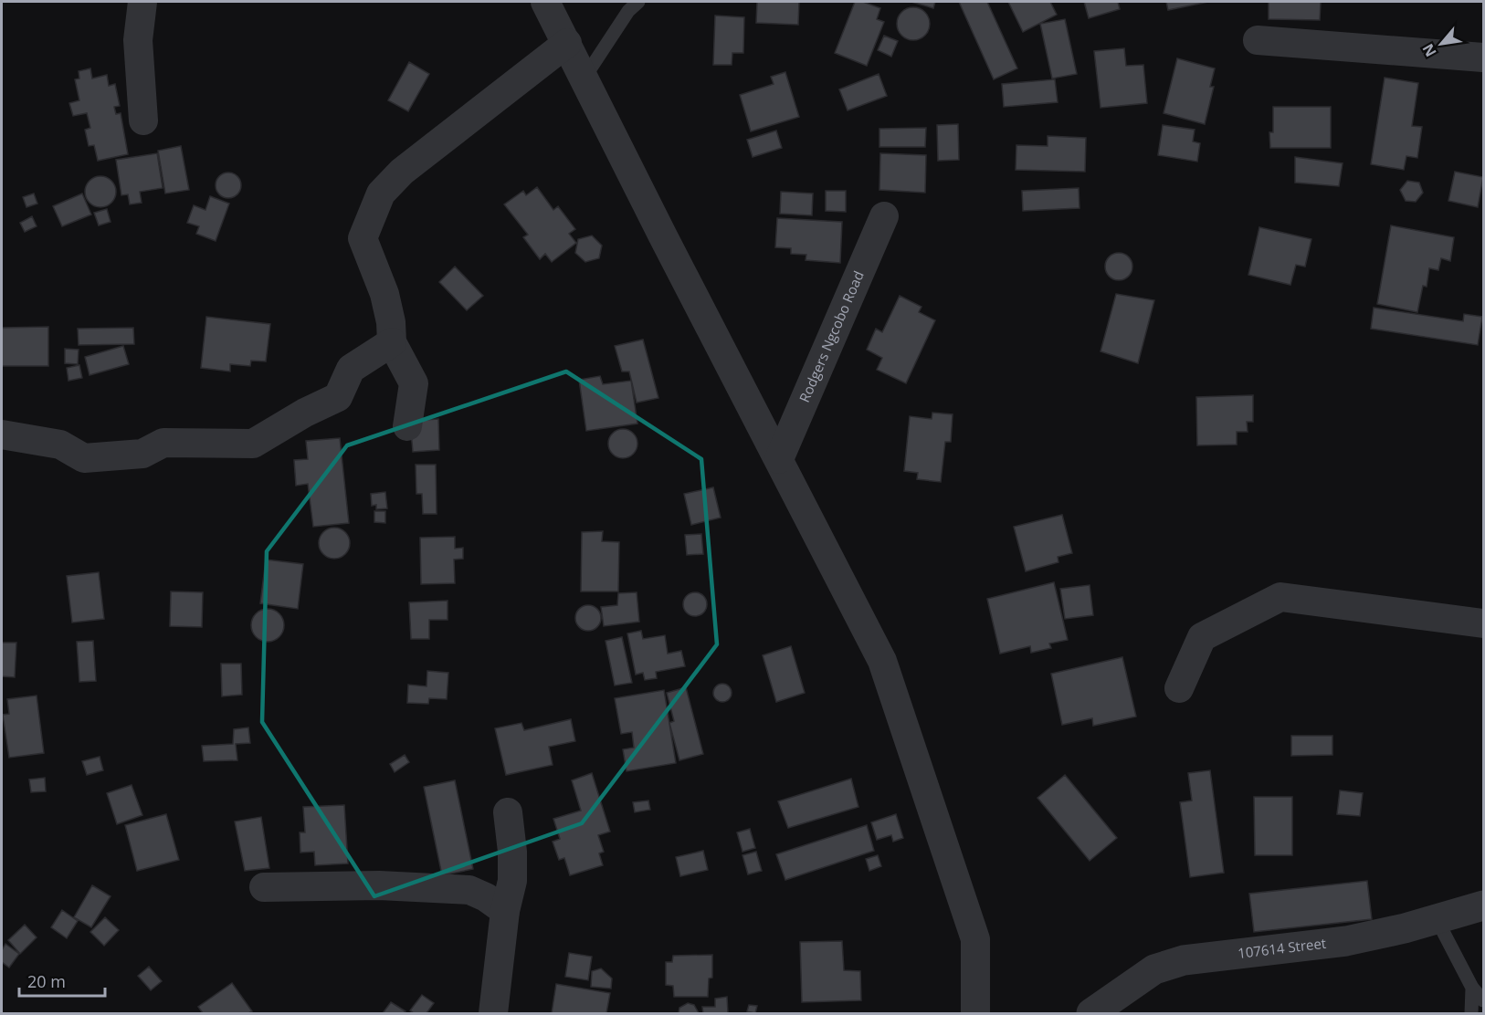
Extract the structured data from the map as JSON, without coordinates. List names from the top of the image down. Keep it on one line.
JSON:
{"streets":{"street":["Rodgers Ngcobo Road","107614 Street"]},"scale_bar":"20 m","north":"bottom left"}
